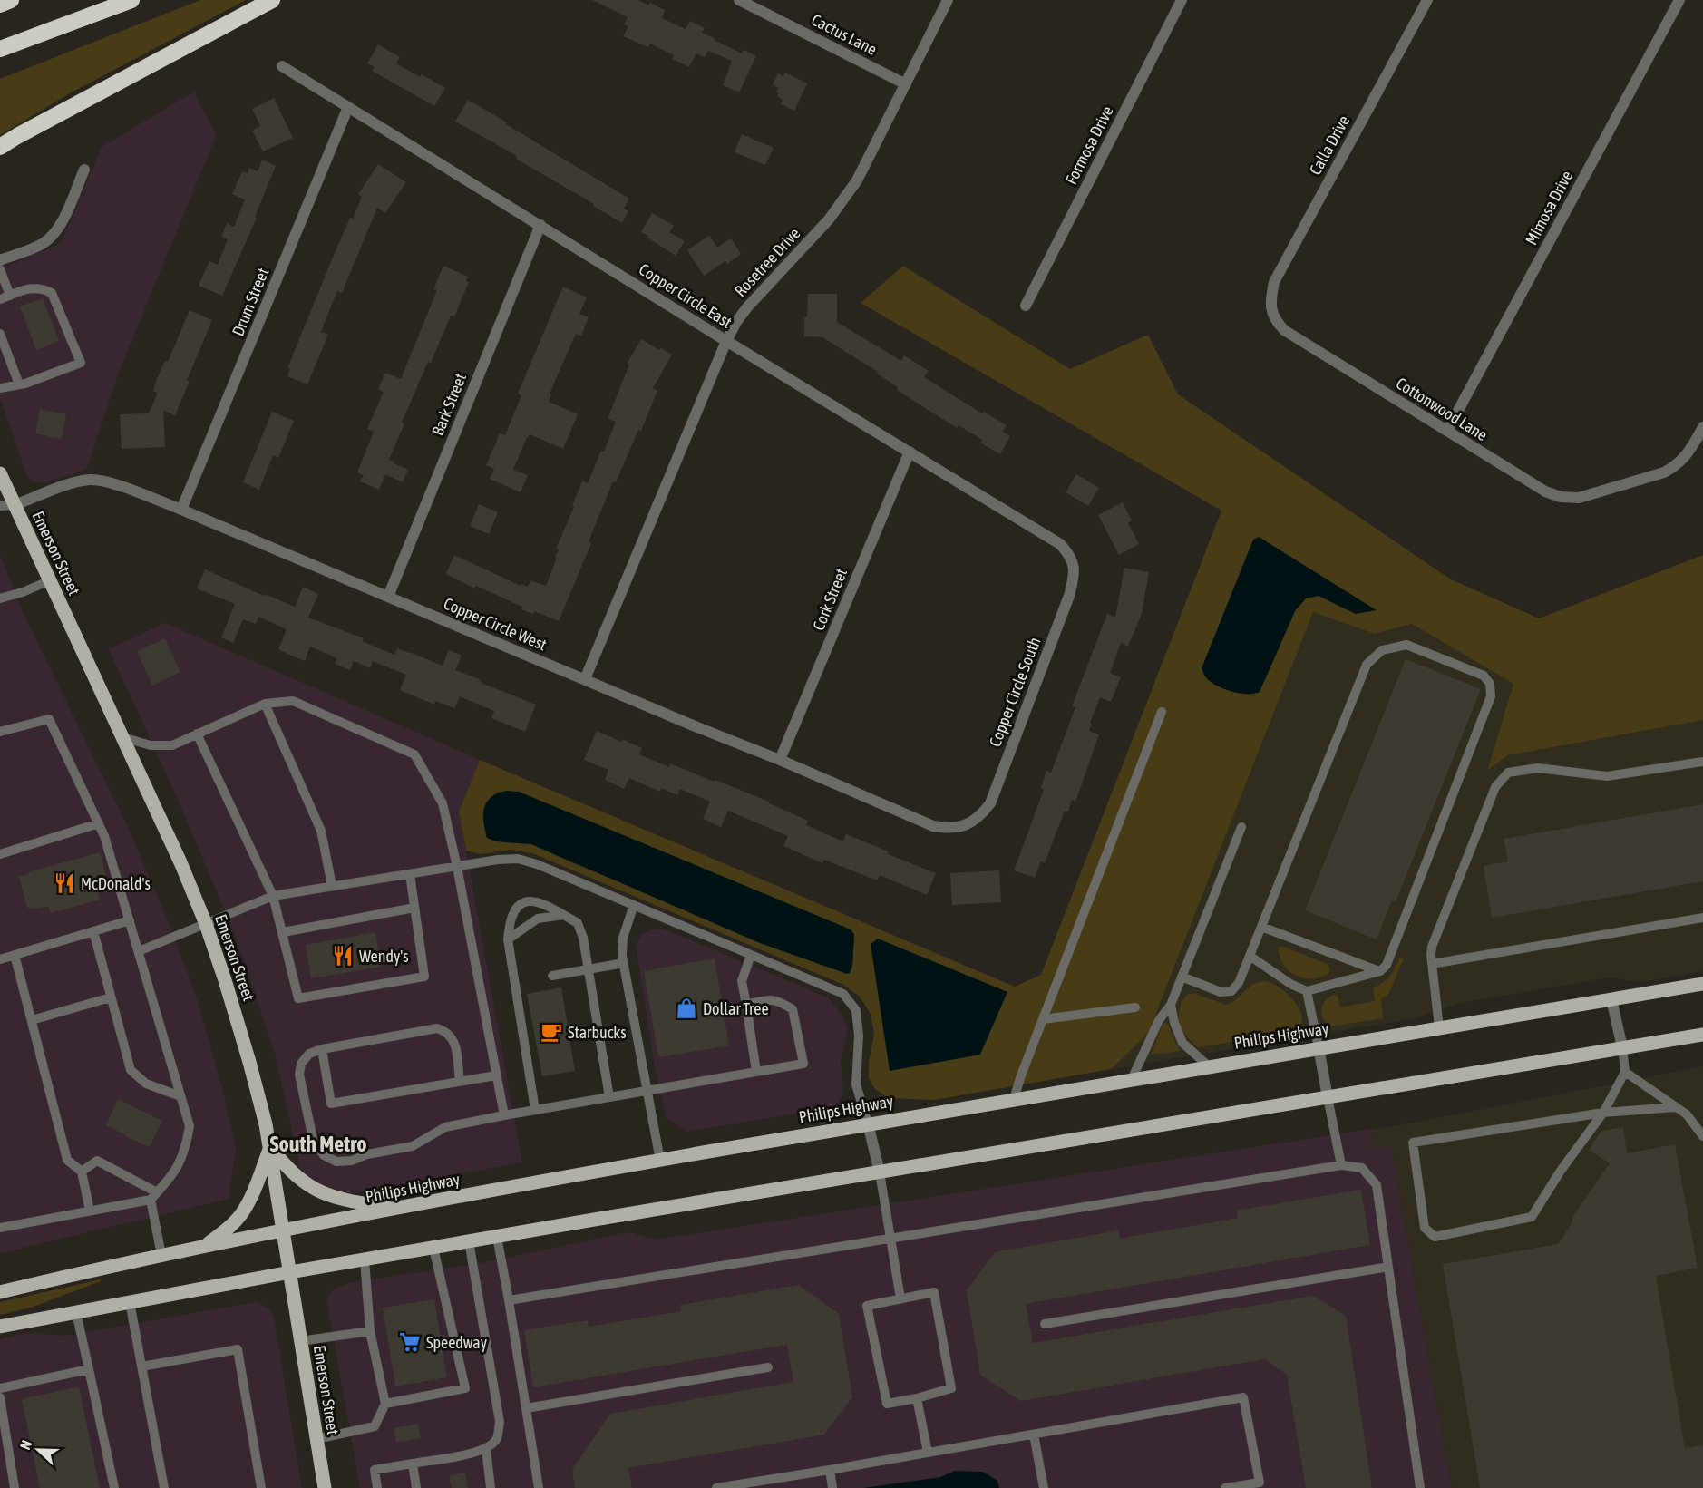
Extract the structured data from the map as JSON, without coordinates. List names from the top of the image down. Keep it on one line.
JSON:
{"streets":{"main road":["Emerson Street","Philips Highway"],"street":["Cactus Lane","Formosa Drive","Calla Drive","Mimosa Drive","Rosetree Drive","Copper Circle East","Drum Street","Bark Street","Cottonwood Lane","Cork Street","Copper Circle West","Copper Circle South"]},"crossings":[["Cactus Lane","Rosetree Drive"],["Calla Drive","Cottonwood Lane"],["Mimosa Drive","Cottonwood Lane"],["Rosetree Drive","Copper Circle East"],["Rosetree Drive","Copper Circle West"],["Copper Circle East","Drum Street"],["Copper Circle East","Bark Street"],["Copper Circle East","Cork Street"],["Copper Circle East","Copper Circle South"],["Drum Street","Copper Circle West"],["Bark Street","Copper Circle West"],["Emerson Street","Copper Circle West"],["Emerson Street","Philips Highway"],["Cork Street","Copper Circle West"],["Copper Circle West","Copper Circle South"]],"districts":["South Metro"],"places":{"restaurant":["McDonald's","Wendy's"],"shop":["Dollar Tree"],"cafe":["Starbucks"],"supermarket":["Speedway"]},"north":"left"}
